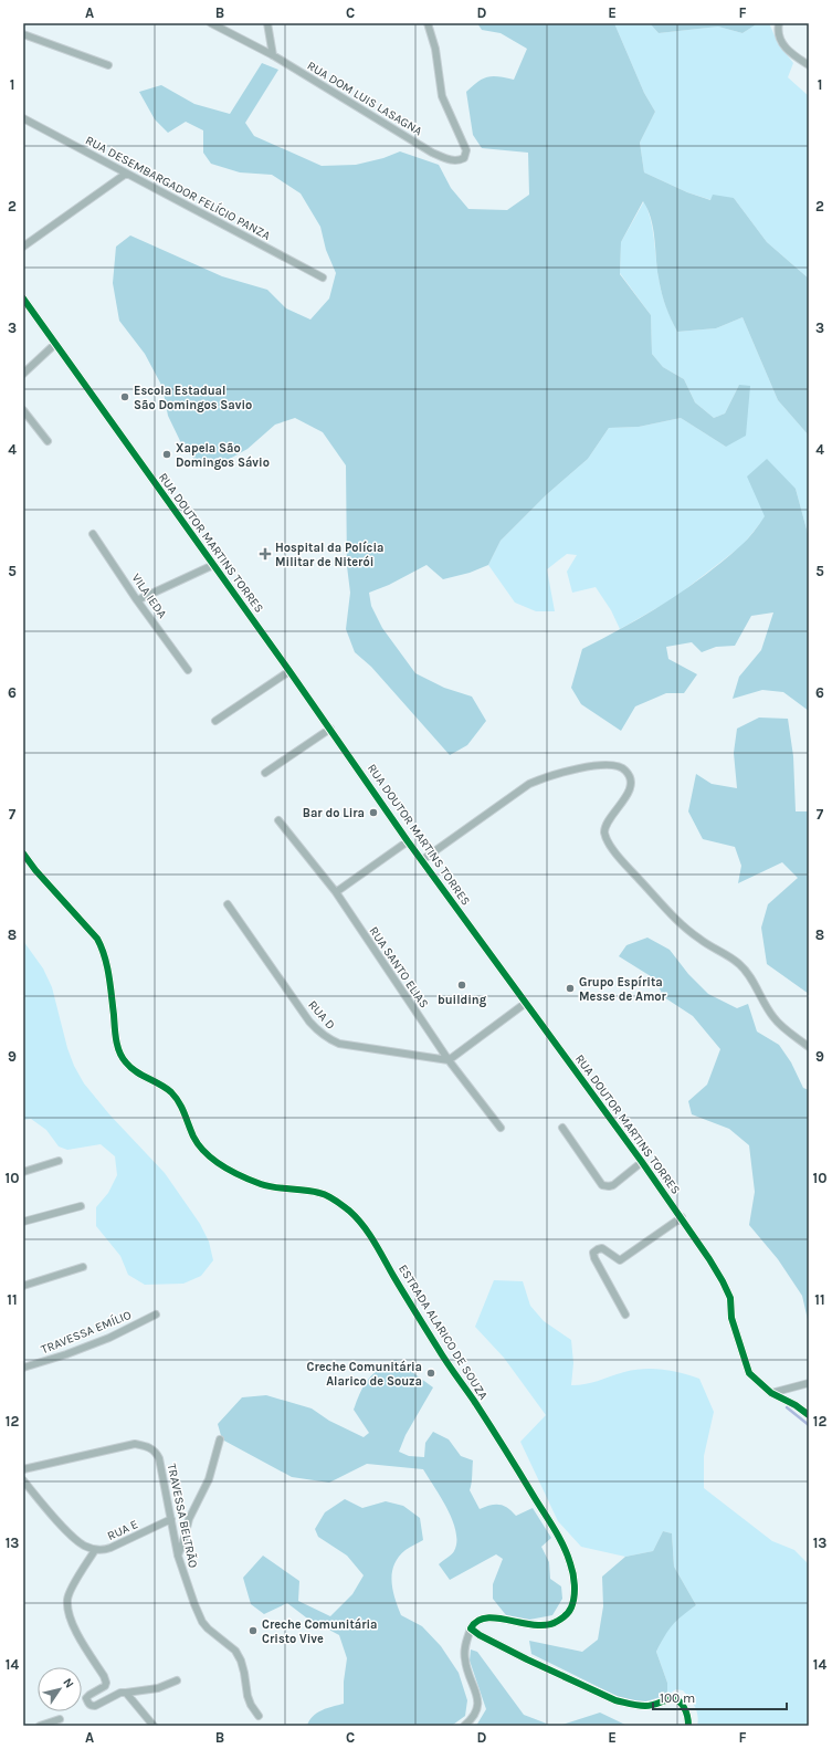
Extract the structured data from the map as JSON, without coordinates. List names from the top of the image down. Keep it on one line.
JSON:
{"streets":{"street":["RUA DOM LUIS LASAGNA","RUA DESEMBARGADOR FELÍCIO PANZA","RUA DOUTOR MARTINS TORRES","VILA IEDA","RUA SANTO ELIAS","RUA D","TRAVESSA EMÍLIO","ESTRADA ALARICO DE SOUZA","TRAVESSA BELTRÃO","RUA E"]},"crossings":[["RUA SANTO ELIAS","RUA D"],["TRAVESSA BELTRÃO","RUA E"]],"places":{"other":["Escola Estadual São Domingos Savio","Xapela São Domingos Sávio","Bar do Lira","building","Grupo Espírita Messe de Amor","Creche Comunitária Alarico de Souza","Creche Comunitária Cristo Vive"],"health":["Hospital da Polícia Militar de Niterói"]},"scale_bar":"100 m","north":"top right","grid":{"columns":["A","B","C","D","E","F"],"rows":["1","2","3","4","5","6","7","8","9","10","11","12","13","14"]}}
